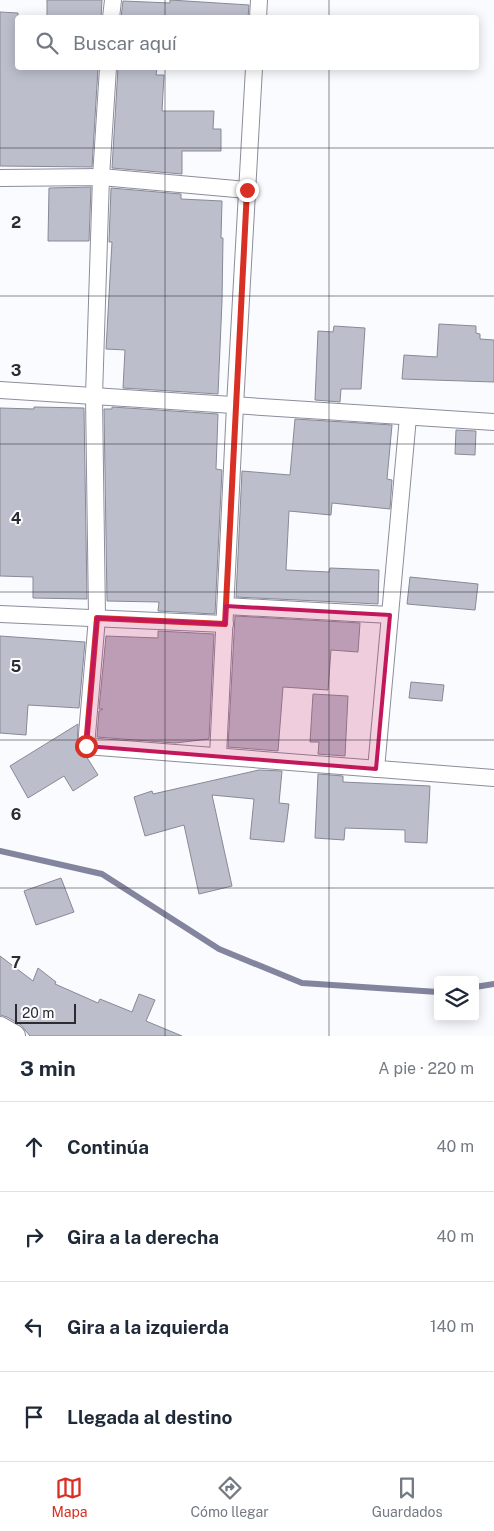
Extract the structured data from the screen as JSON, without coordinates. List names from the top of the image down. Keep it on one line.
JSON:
{"scale_bar":"20 m","page":{"search":"Buscar aquí","scale":"20 m","heading":["3 min","A pie · 220 m"],"list":[["Continúa","40 m"],["Gira a la derecha","40 m"],["Gira a la izquierda","140 m"],"Llegada al destino"],"nav":["Mapa","Cómo llegar","Guardados"]},"grid":{"rows":["2","3","4","5","6","7"]}}
